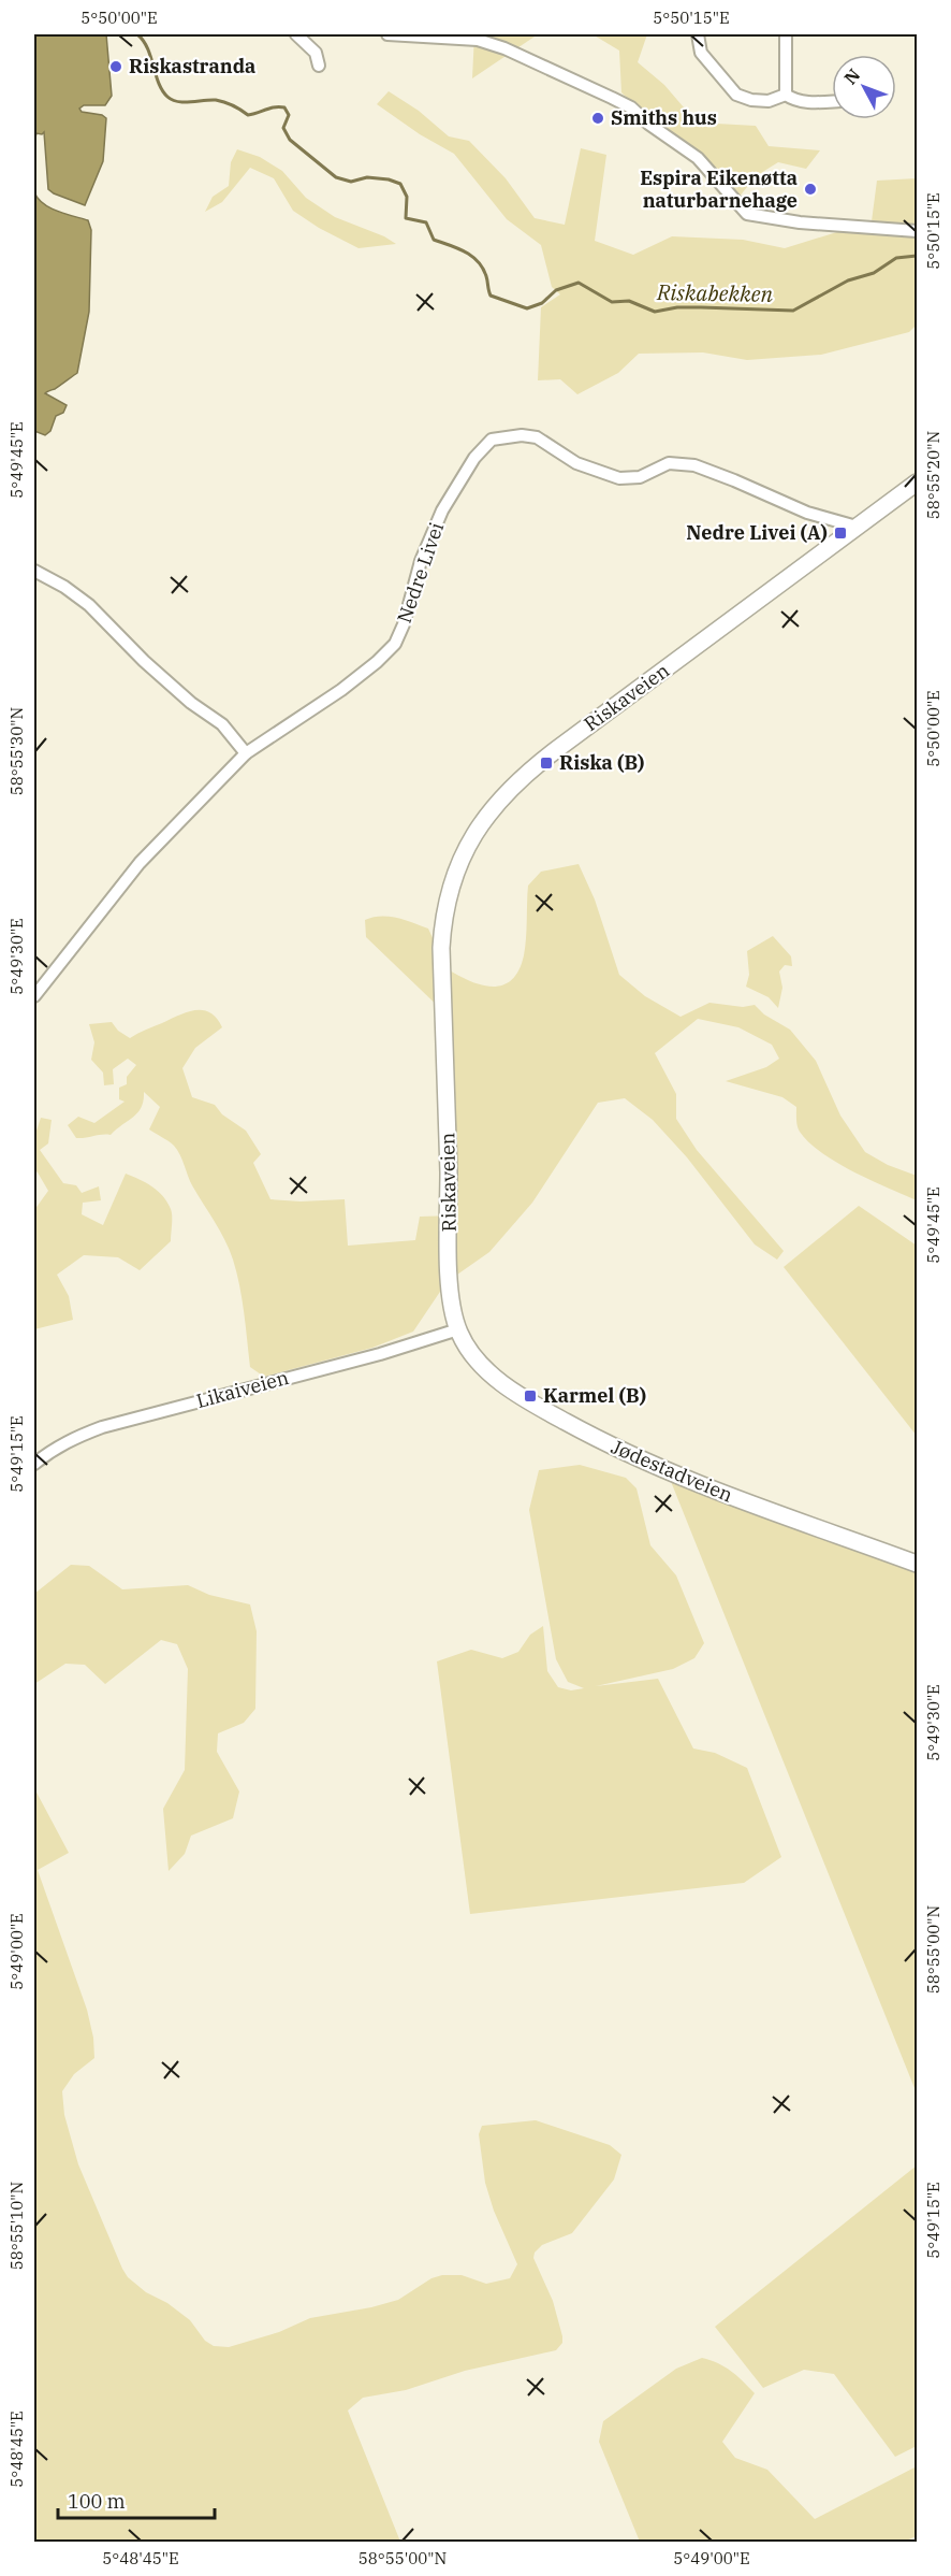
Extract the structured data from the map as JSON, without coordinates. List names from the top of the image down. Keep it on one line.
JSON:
{"streets":{"main road":["Riskaveien","Jødestadveien"],"street":["Nedre Livei","Likaiveien"]},"crossings":[["Nedre Livei","Riskaveien"],["Riskaveien","Likaiveien"],["Riskaveien","Jødestadveien"],["Likaiveien","Jødestadveien"]],"water":["Riskabekken"],"places":{"other":["Riskastranda","Smiths hus","Espira Eikenøtta naturbarnehage"],"transit":["Nedre Livei (A)","Riska (B)","Karmel (B)"]},"scale_bar":"100 m","north":"top left","coordinates":["5°50'00\"E","5°50'15\"E","5°49'45\"E","58°55'20\"N","58°55'30\"N","5°49'30\"E","5°49'15\"E","58°55'00\"N","5°49'00\"E","58°55'10\"N","5°48'45\"E"]}
